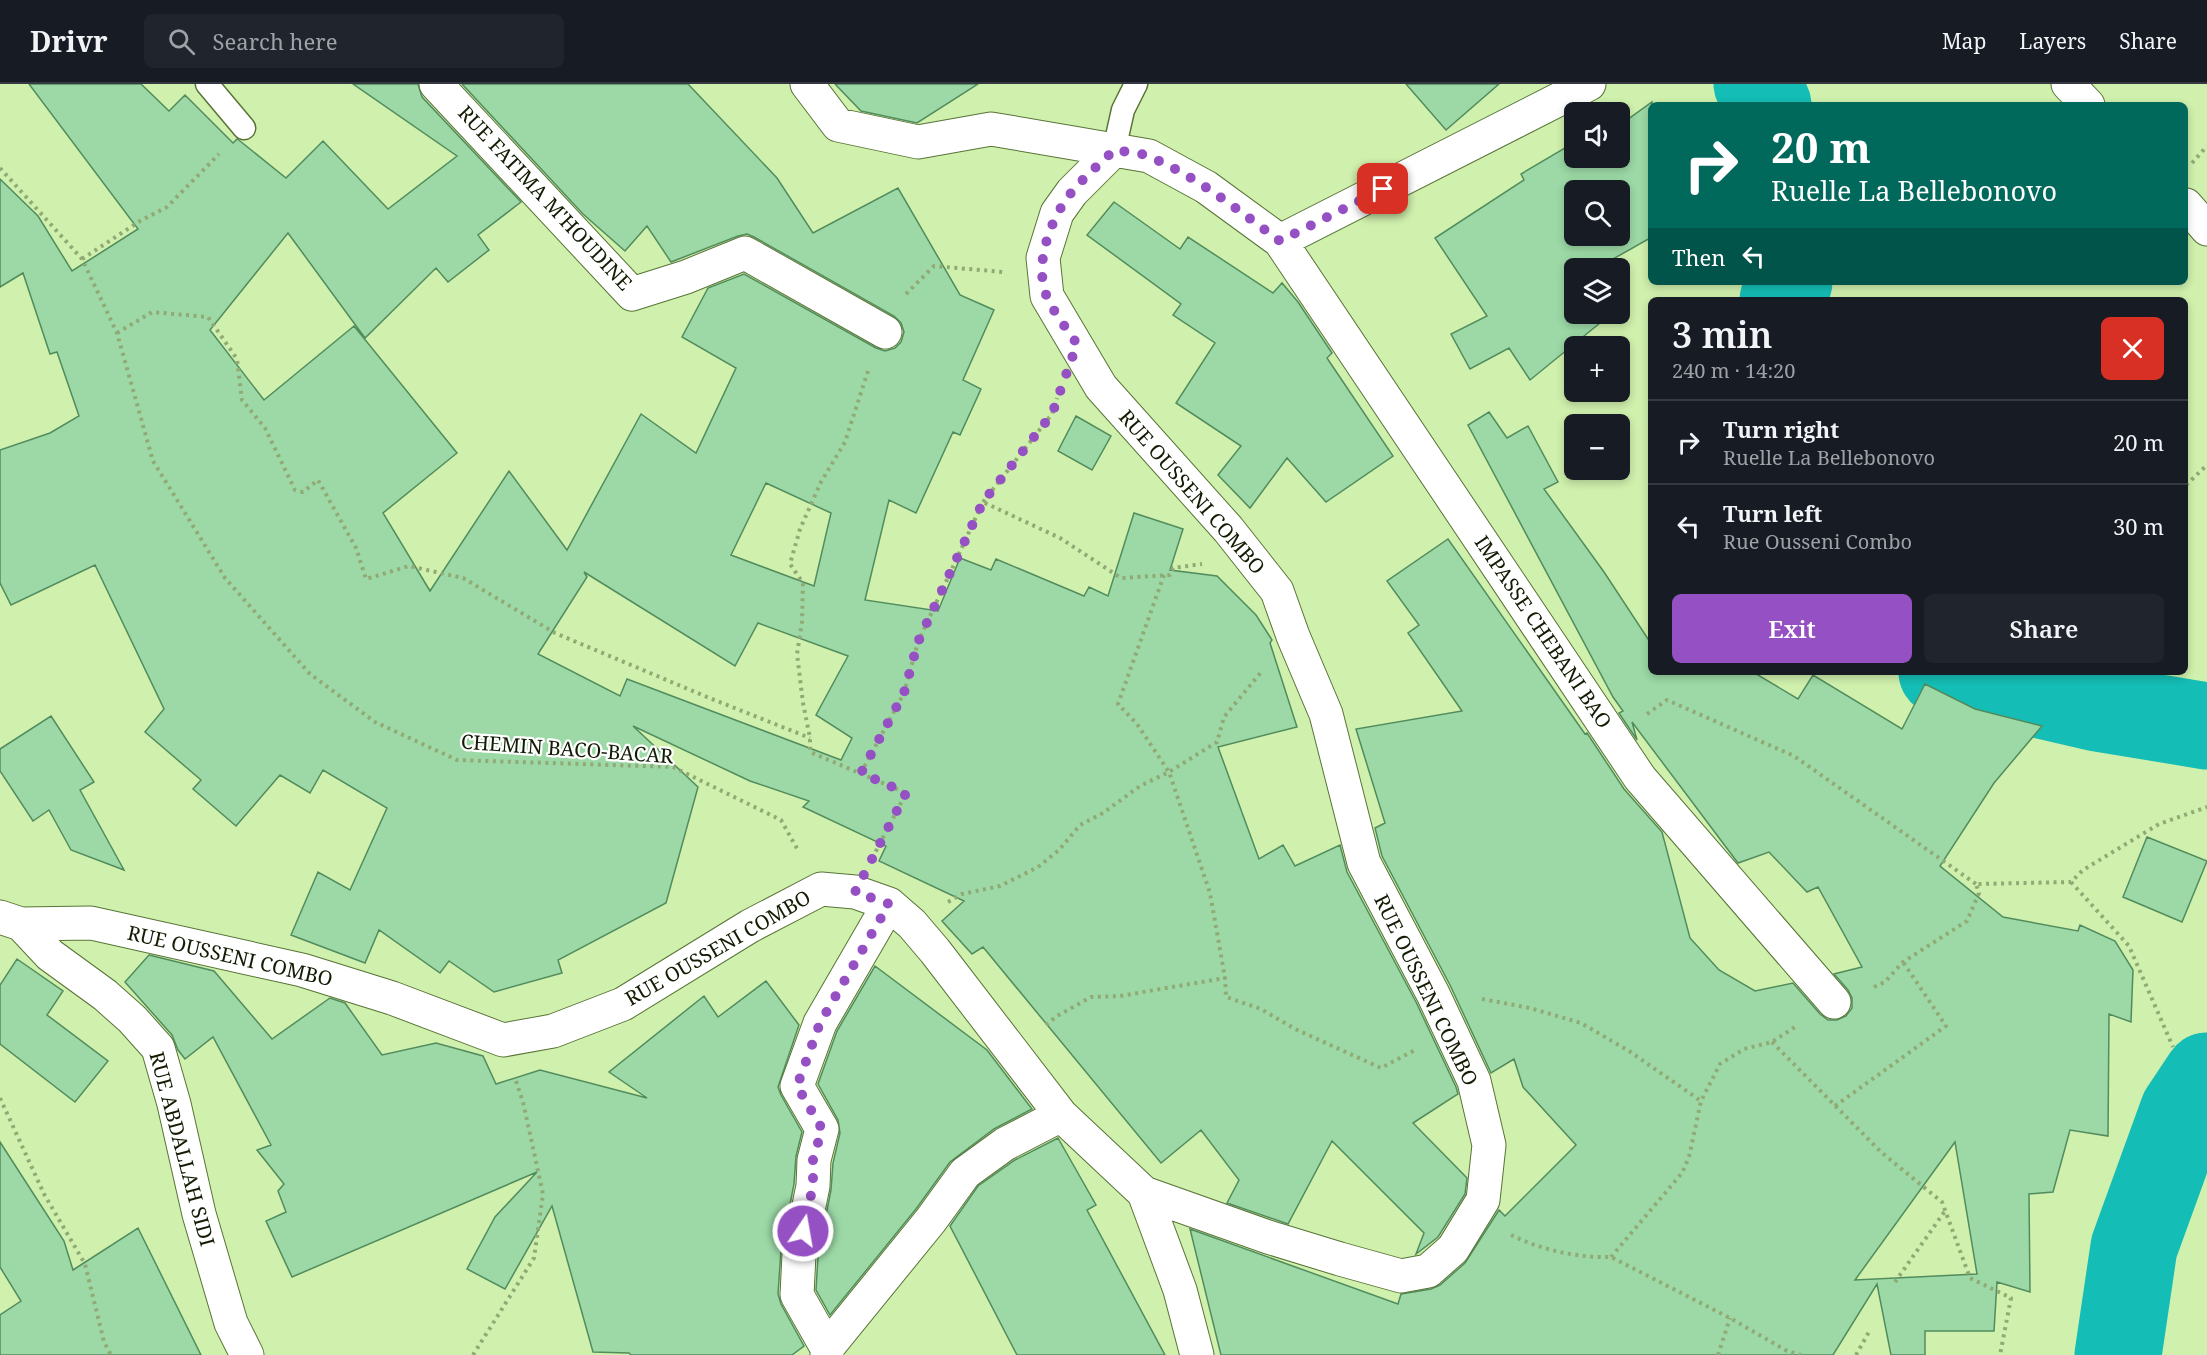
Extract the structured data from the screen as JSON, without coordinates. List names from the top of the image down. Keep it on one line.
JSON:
{"streets":{"street":["RUE FATIMA M'HOUDINE","RUE OUSSENI COMBO","IMPASSE CHEBANI BAO","RUE ABDALLAH SIDI"],"path":["CHEMIN BACO-BACAR"]},"crossings":[["RUE OUSSENI COMBO","CHEMIN BACO-BACAR"],["RUE OUSSENI COMBO","RUE ABDALLAH SIDI"]],"page":{"header":"Drivr","search":"Search here","nav":["Map","Layers","Share"],"map_buttons":["+","−"],"turn":["20 m","Ruelle La Bellebonovo"],"then":"Then","heading":["3 min","240 m · 14:20"],"list":[{"name":"Turn right","note":"Ruelle La Bellebonovo","value":"20 m"},{"name":"Turn left","note":"Rue Ousseni Combo","value":"30 m"}],"buttons":["Exit","Share"]}}
